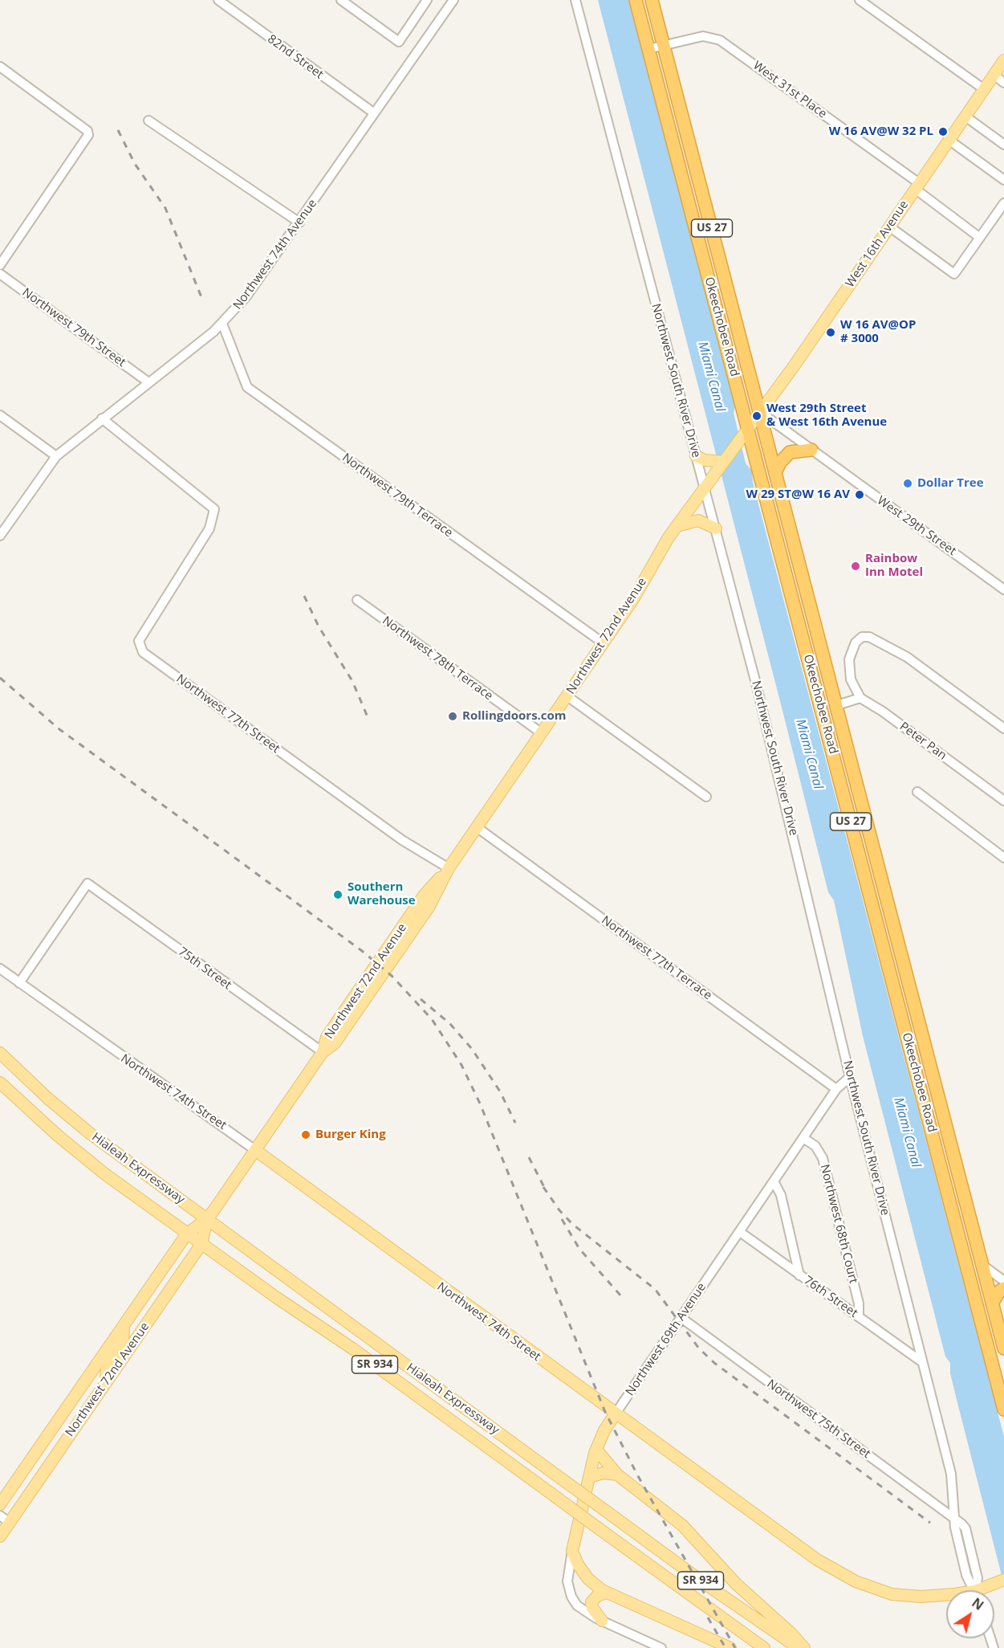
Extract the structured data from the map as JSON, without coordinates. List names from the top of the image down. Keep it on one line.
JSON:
{"streets":{"highway":["US 27","Okeechobee Road"],"main road":["West 16th Avenue","Northwest 72nd Avenue","Northwest 74th Street","Hialeah Expressway","Northwest 69th Avenue","SR 934"],"street":["82nd Street","West 31st Place","Northwest 74th Avenue","Northwest 79th Street","Northwest South River Drive","Northwest 79th Terrace","West 29th Street","Northwest 78th Terrace","Northwest 77th Street","Peter Pan","Northwest 77th Terrace","75th Street","Northwest 68th Court","76th Street","Northwest 75th Street"]},"crossings":[["82nd Street","Northwest 74th Avenue"],["West 31st Place","West 16th Avenue"],["West 31st Place","Okeechobee Road"],["West 16th Avenue","Okeechobee Road"],["West 16th Avenue","West 29th Street"],["West 16th Avenue","Northwest 72nd Avenue"],["Northwest 74th Avenue","Northwest 79th Street"],["Northwest 74th Avenue","Northwest 79th Terrace"],["Northwest 74th Avenue","Northwest 77th Street"],["Okeechobee Road","West 29th Street"],["Okeechobee Road","Northwest 72nd Avenue"],["Northwest South River Drive","Northwest 72nd Avenue"],["Northwest South River Drive","76th Street"],["Northwest South River Drive","Northwest 69th Avenue"],["Northwest South River Drive","Northwest 75th Street"],["Northwest 79th Terrace","Northwest 72nd Avenue"],["Northwest 72nd Avenue","Northwest 78th Terrace"],["Northwest 72nd Avenue","Northwest 77th Street"],["Northwest 72nd Avenue","Northwest 77th Terrace"],["Northwest 72nd Avenue","75th Street"],["Northwest 72nd Avenue","Northwest 74th Street"],["Northwest 72nd Avenue","Hialeah Expressway"],["Northwest 77th Terrace","Northwest 69th Avenue"],["75th Street","Northwest 74th Street"],["Northwest 74th Street","Northwest 69th Avenue"],["Northwest 68th Court","76th Street"],["Northwest 68th Court","Northwest 69th Avenue"],["76th Street","Northwest 69th Avenue"],["Northwest 69th Avenue","Northwest 75th Street"]],"water":["Miami Canal"],"places":["W 16 AV@W 32 PL","W 16 AV@OP # 3000","West 29th Street & West 16th Avenue","Dollar Tree","W 29 ST@W 16 AV","Rainbow Inn Motel","Rollingdoors.com","Southern Warehouse","Burger King"],"north":"top right"}
